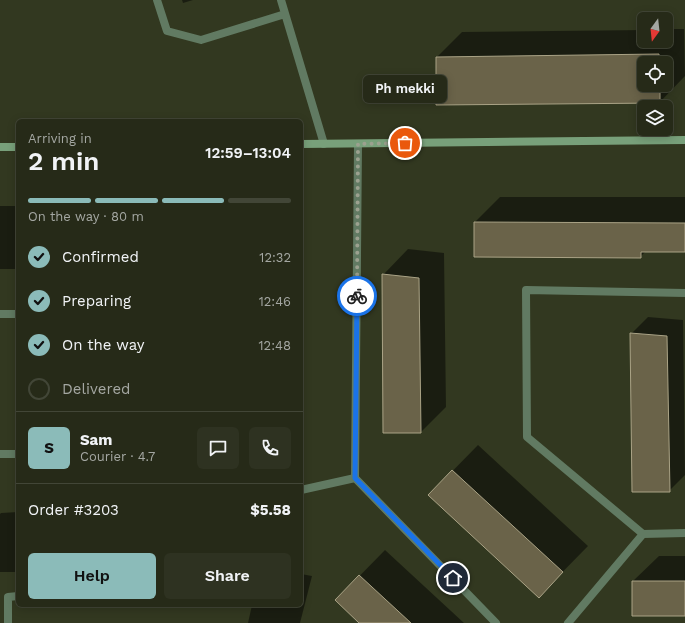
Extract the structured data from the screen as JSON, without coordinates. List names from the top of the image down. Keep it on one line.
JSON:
{"places":["Ph mekki"],"north":"bottom","page":{"bubble":"Ph mekki","heading":["2 min","Arriving in","12:59–13:04"],"panel":["Sam","Courier · 4.7","Order #3203","$5.58"],"bar":"On the way · 80 m","list":[["Confirmed","12:32"],["Preparing","12:46"],["On the way","12:48"],"Delivered"],"round":"S","buttons":["Help","Share"]}}
